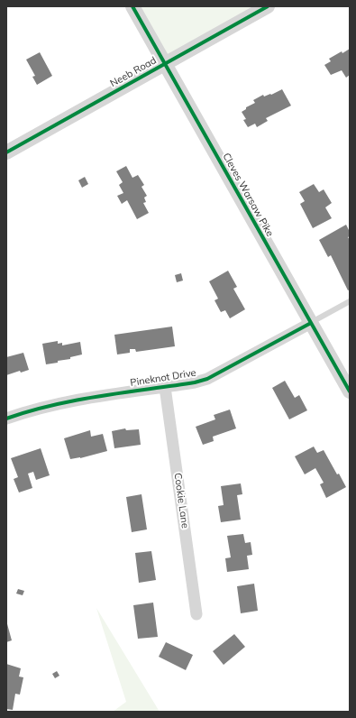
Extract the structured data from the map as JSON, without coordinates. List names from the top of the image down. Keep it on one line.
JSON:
{"streets":{"street":["Neeb Road","Cleves Warsaw Pike","Pineknot Drive","Cookie Lane"]},"crossings":[["Neeb Road","Cleves Warsaw Pike"],["Cleves Warsaw Pike","Pineknot Drive"],["Pineknot Drive","Cookie Lane"]]}
